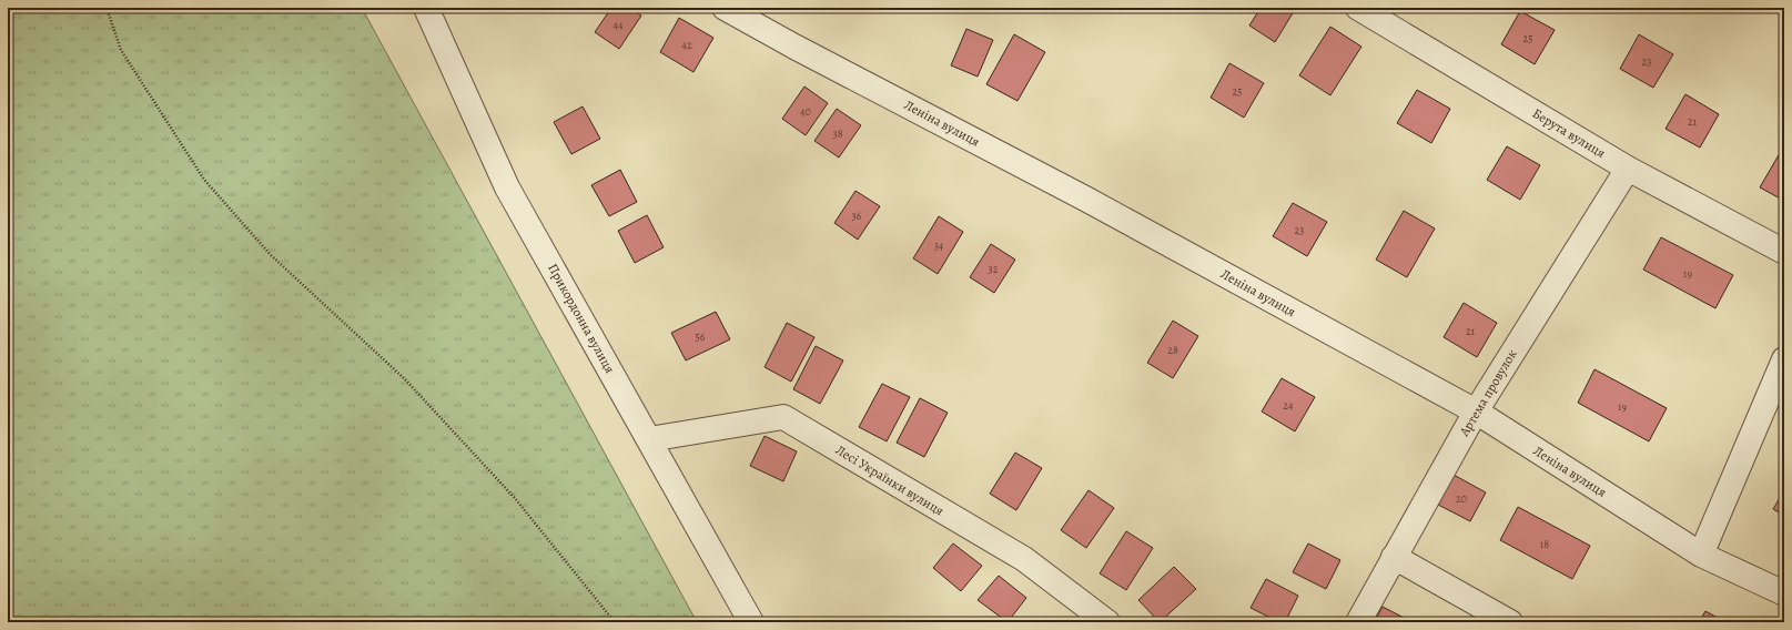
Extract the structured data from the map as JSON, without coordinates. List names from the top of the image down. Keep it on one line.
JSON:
{"streets":{"street":["Леніна вулиця","Берута вулиця","Прикордонна вулиця","Артема провулок","Лесі Українки вулиця"]},"crossings":[["Леніна вулиця","Артема провулок"],["Берута вулиця","Артема провулок"],["Прикордонна вулиця","Лесі Українки вулиця"]],"house_numbers":["44","25","42","23","25","40","21","38","36","23","34","32","19","21","56","28","24","19","20","18"]}
